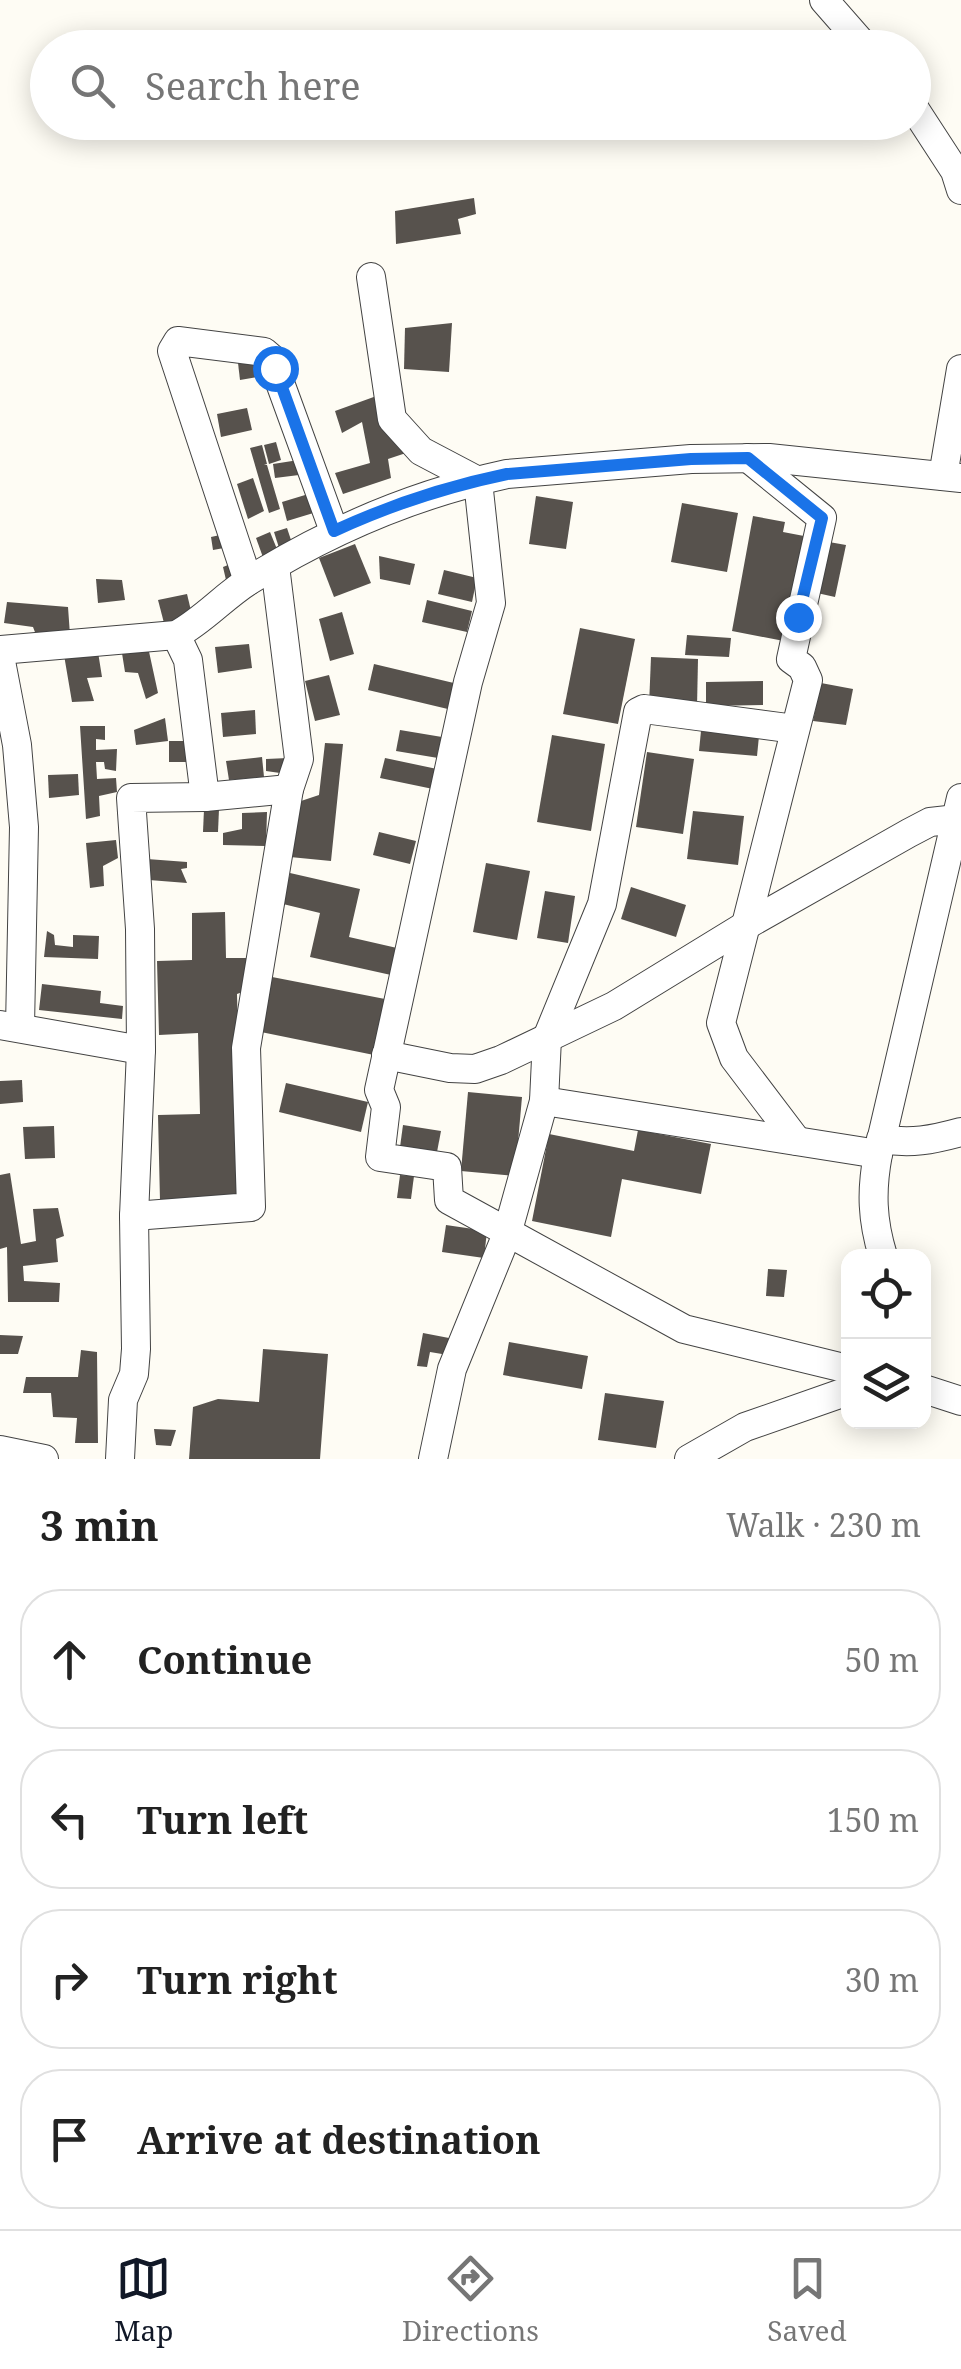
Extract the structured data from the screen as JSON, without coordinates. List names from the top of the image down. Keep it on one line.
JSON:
{"page":{"search":"Search here","heading":["3 min","Walk · 230 m"],"list":[["Continue","50 m"],["Turn left","150 m"],["Turn right","30 m"],"Arrive at destination"],"nav":["Map","Directions","Saved"]}}
